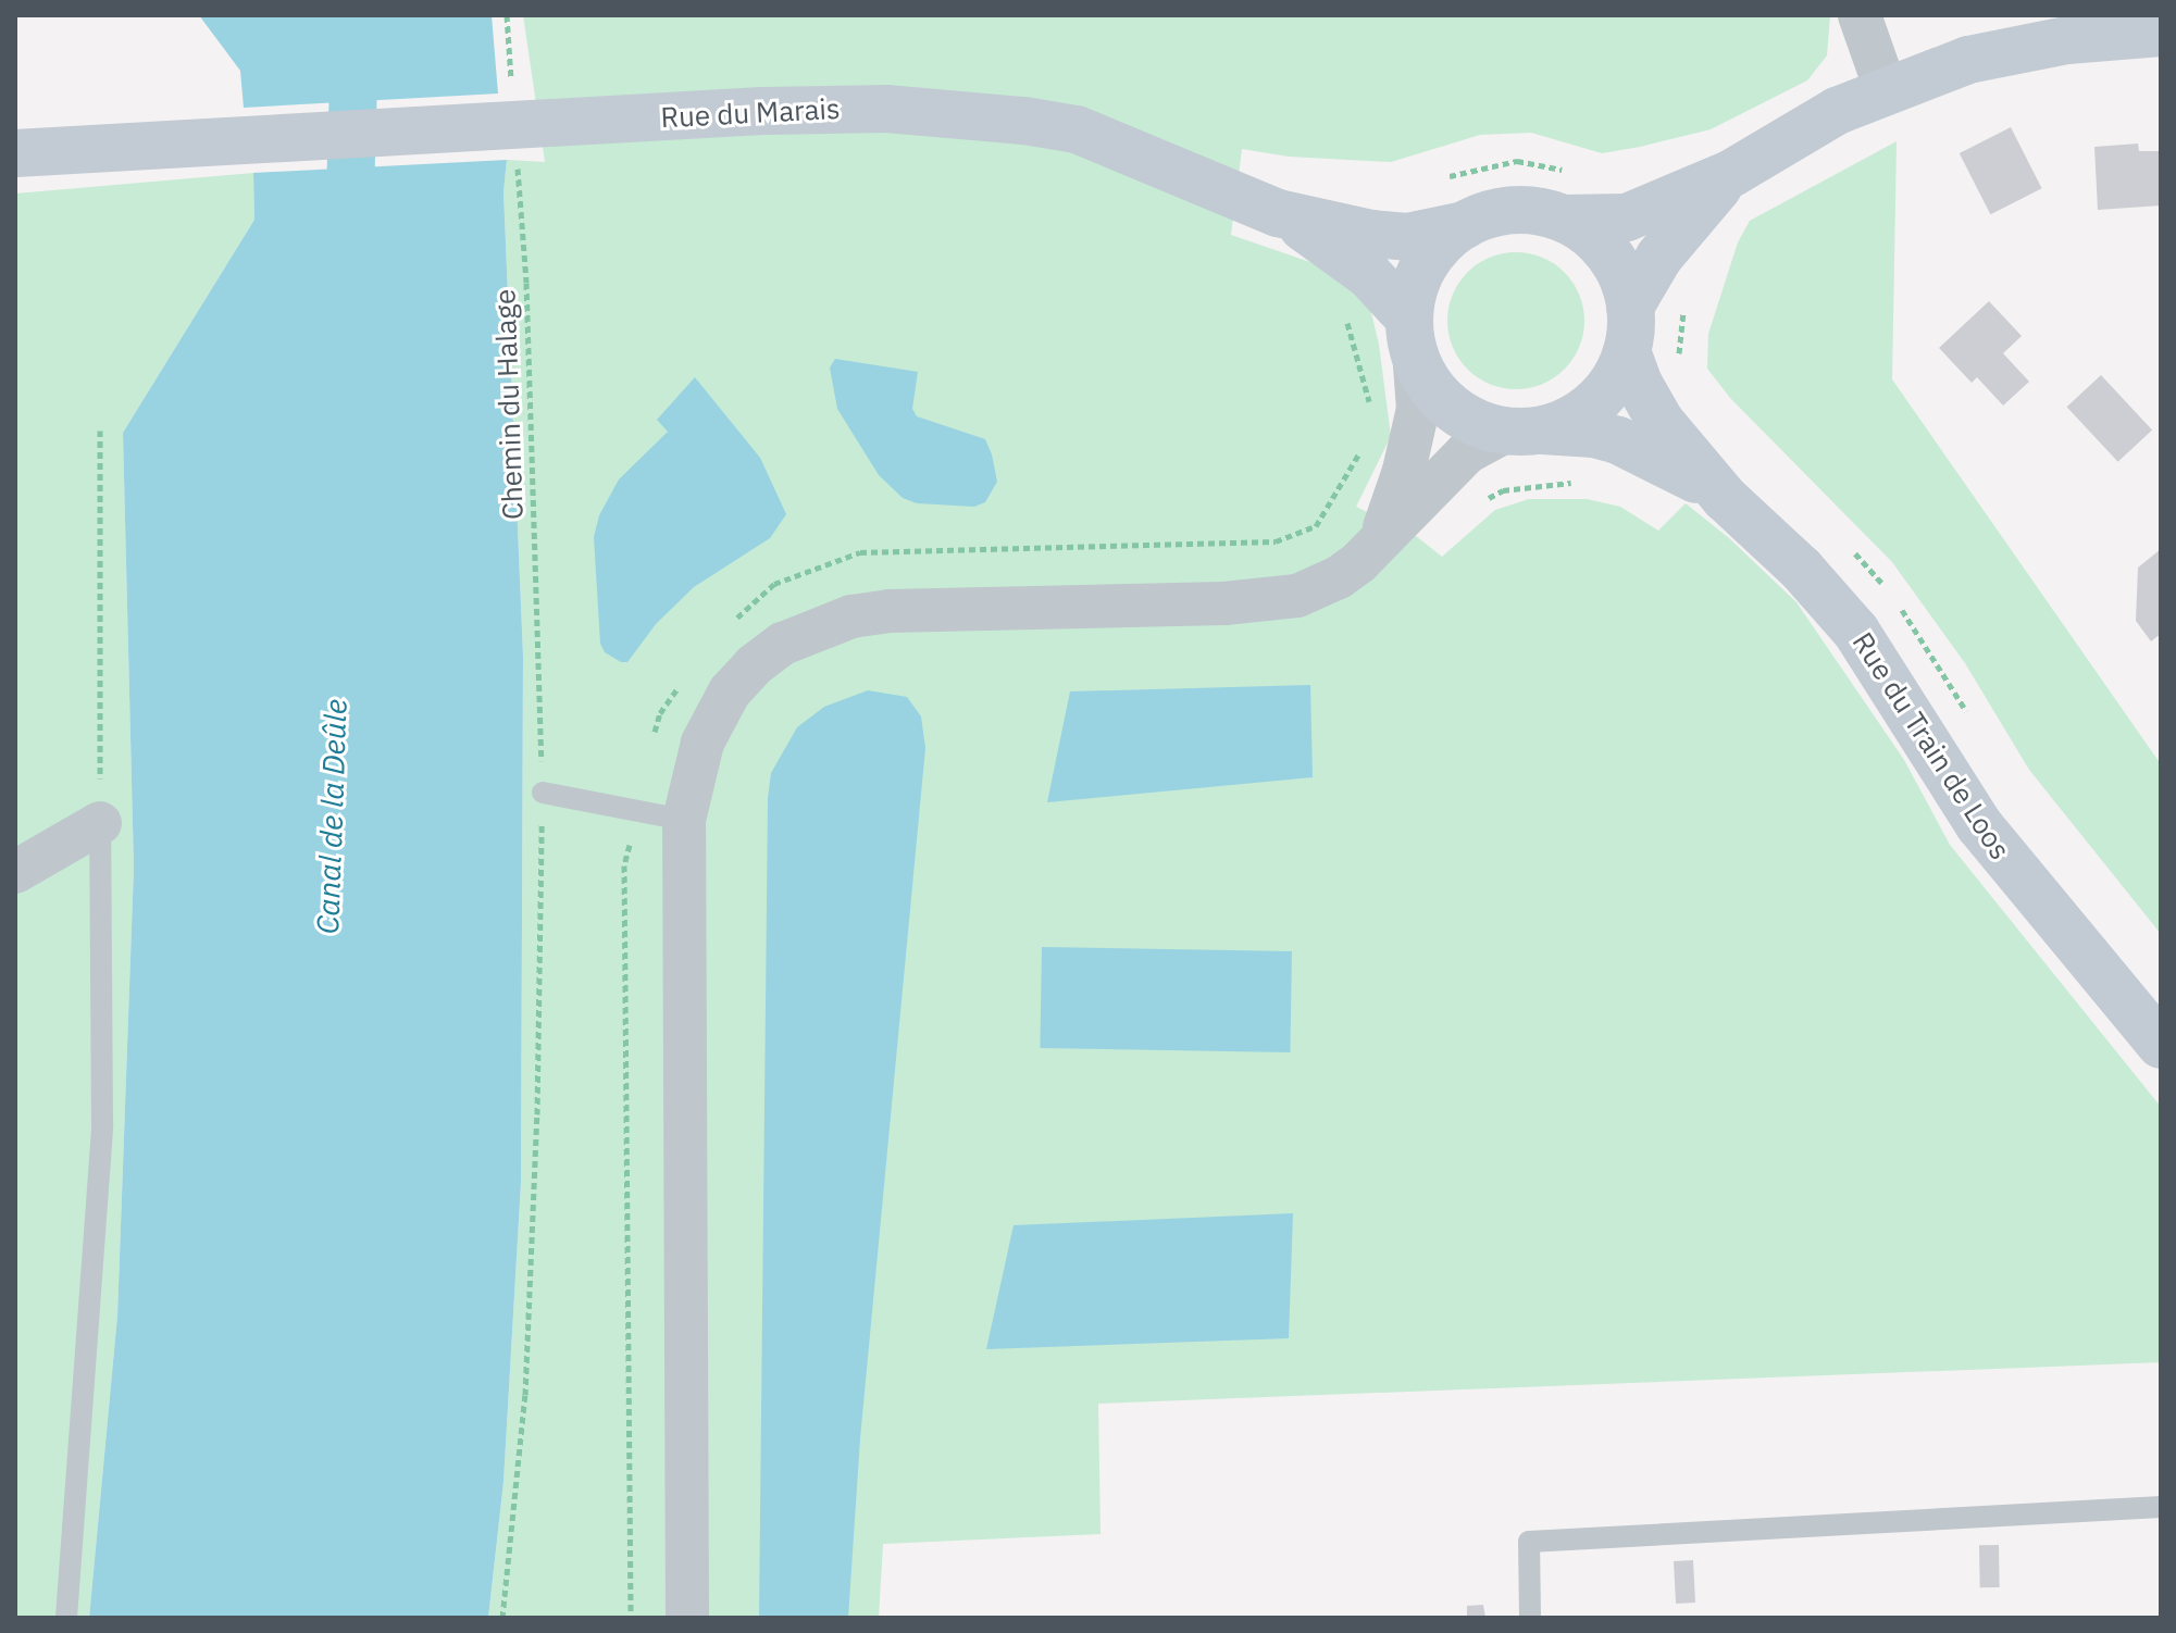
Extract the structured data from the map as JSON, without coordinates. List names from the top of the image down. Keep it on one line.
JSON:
{"streets":{"street":["Rue du Marais","Rue du Train de Loos"],"path":["Chemin du Halage"]},"crossings":[["Rue du Marais","Rue du Train de Loos"]],"water":["Canal de la Deûle"]}
